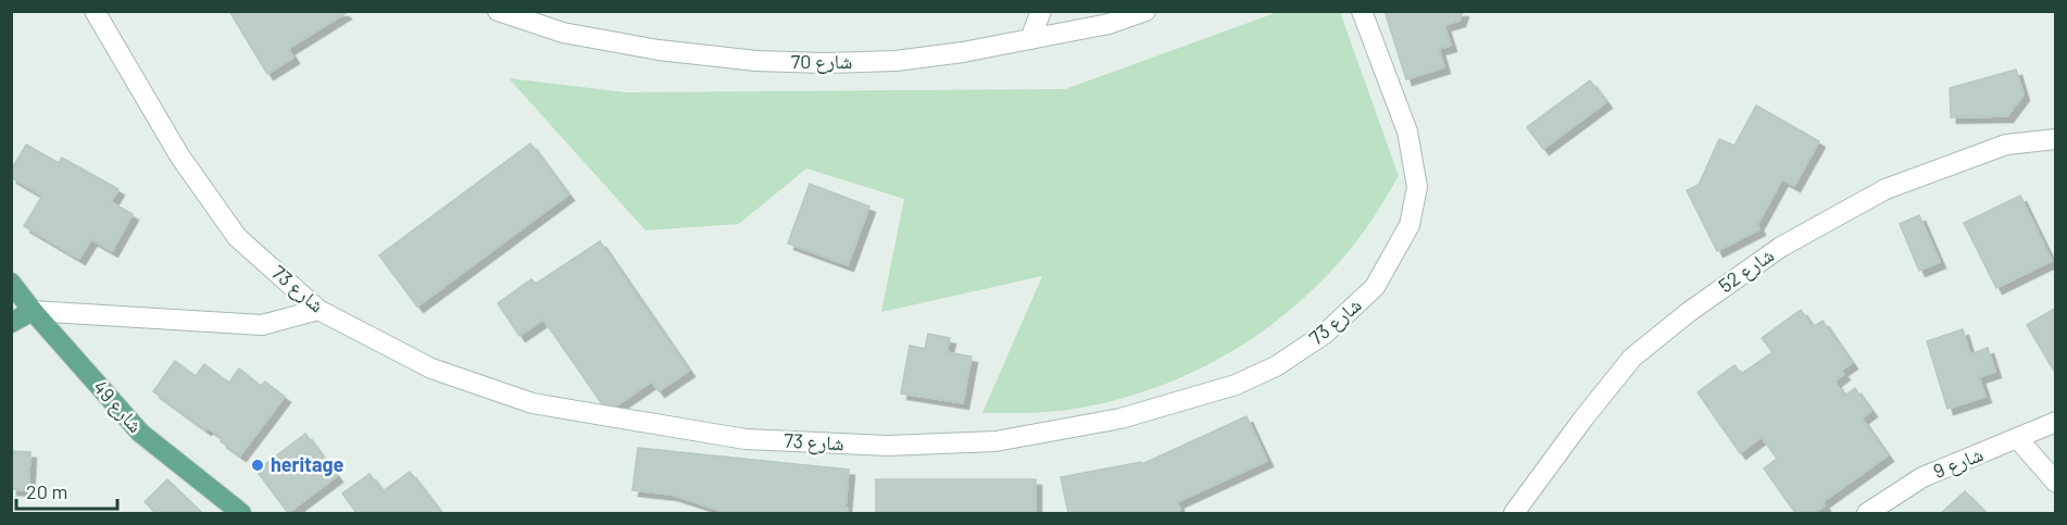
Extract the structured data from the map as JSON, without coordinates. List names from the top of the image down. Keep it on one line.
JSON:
{"streets":{"main road":["شارع 49"],"street":["شارع 70","شارع 52","شارع 73","شارع 9"]},"places":["heritage"],"scale_bar":"20 m"}
